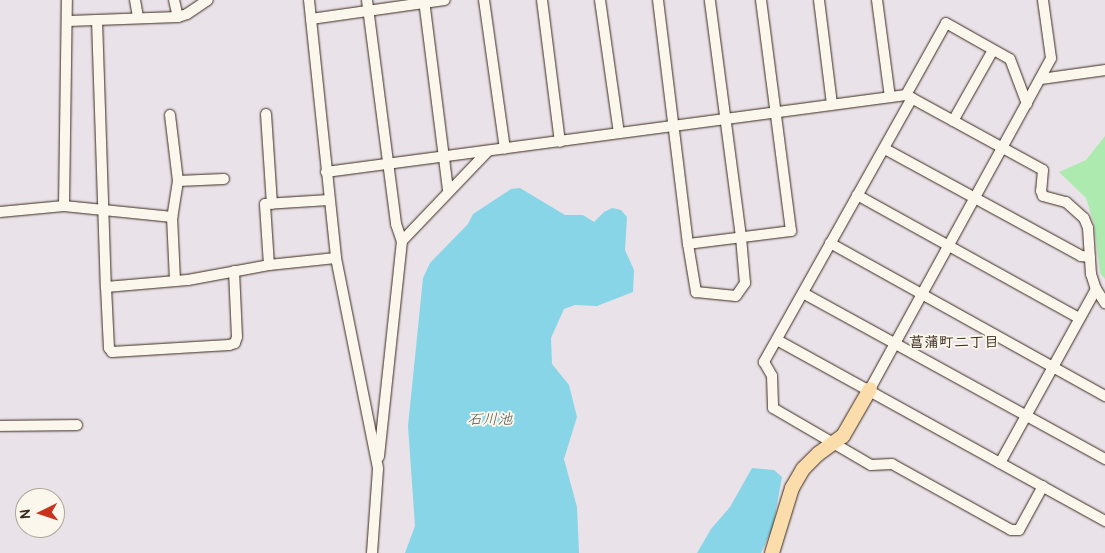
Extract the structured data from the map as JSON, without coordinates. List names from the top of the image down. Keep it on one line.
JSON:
{"districts":["菖蒲町二丁目"],"water":["石川池"],"north":"left"}
